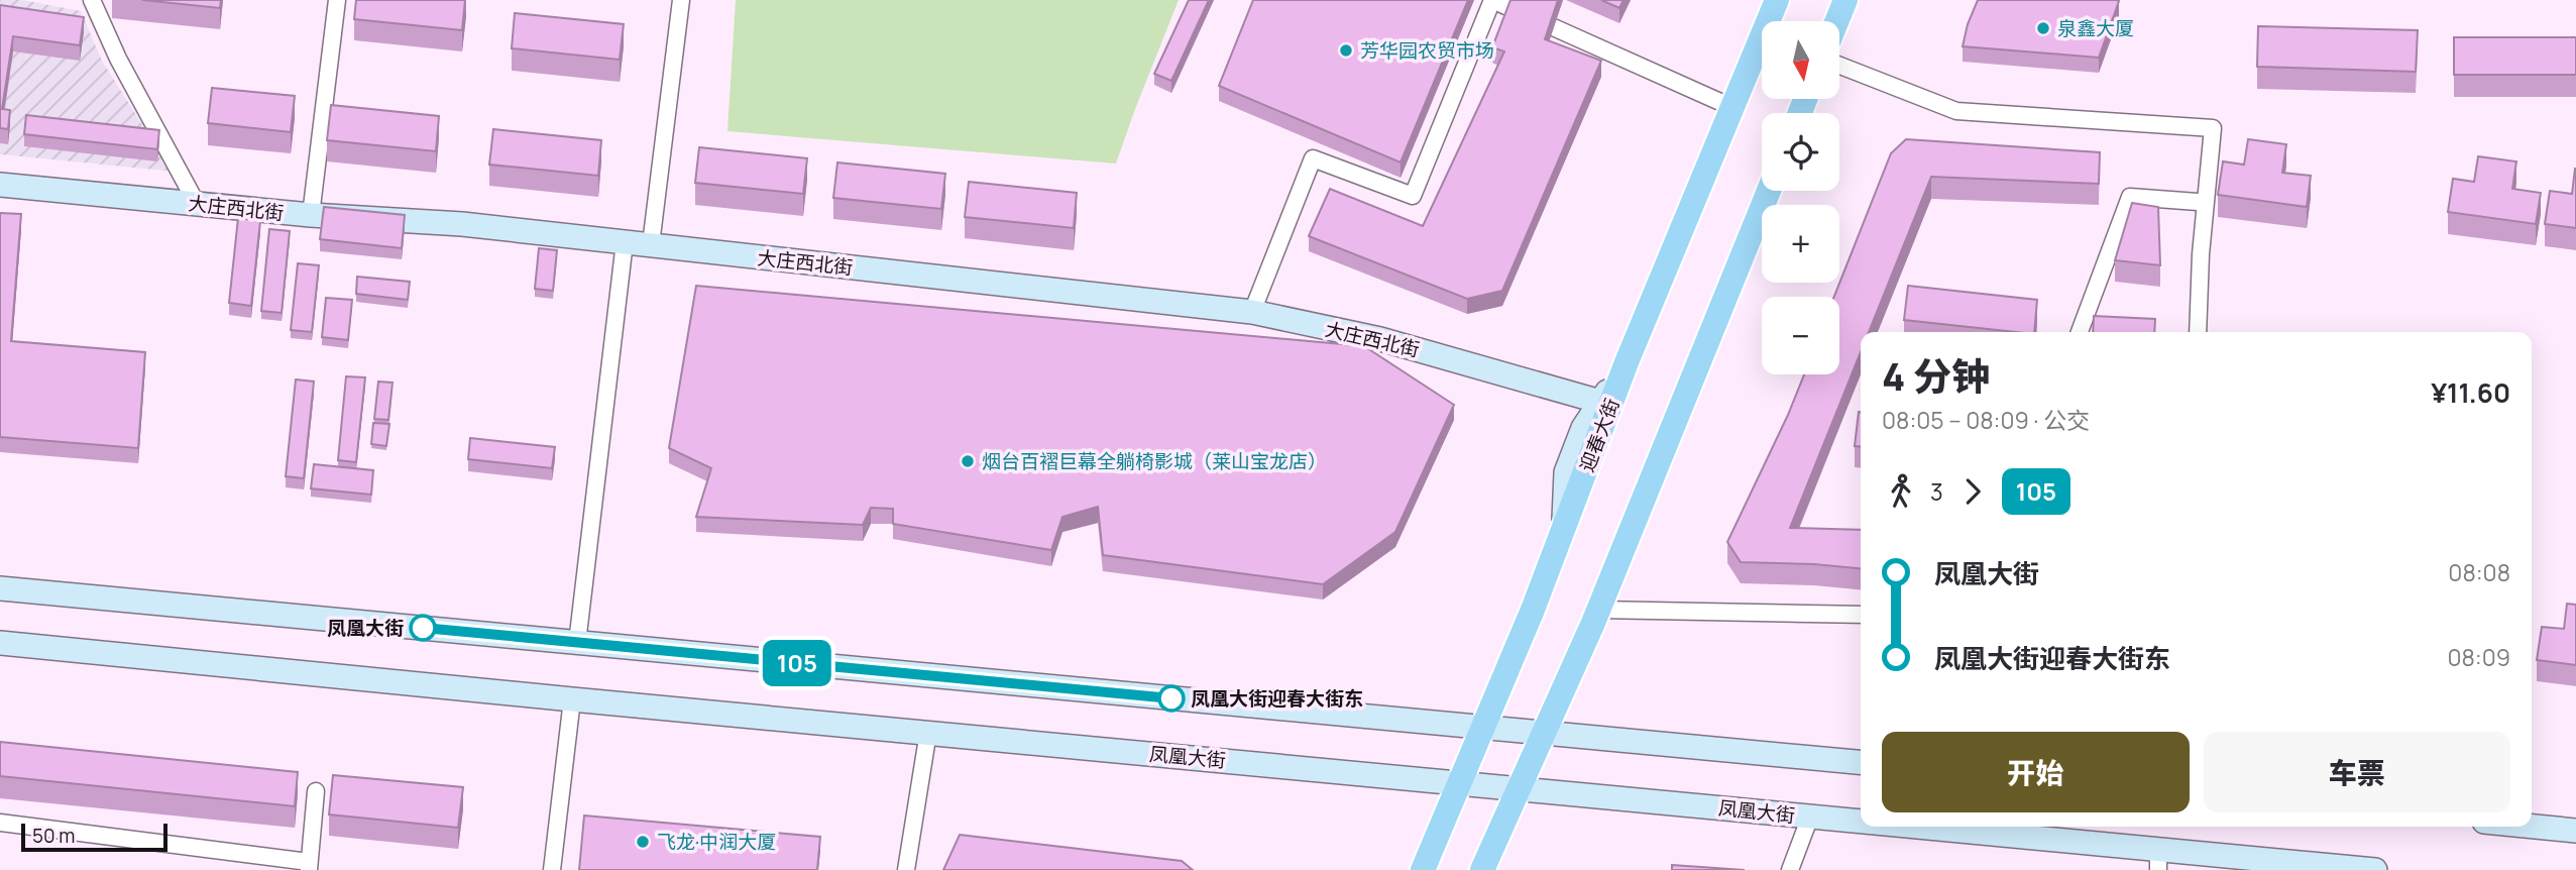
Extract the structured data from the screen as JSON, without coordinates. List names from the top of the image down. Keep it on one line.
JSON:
{"streets":{"main road":["大庄西北街","迎春大街","凤凰大街"]},"crossings":[["迎春大街","凤凰大街"]],"places":["泉鑫大厦","芳华园农贸市场","烟台百褶巨幕全躺椅影城（莱山宝龙店）","凤凰大街","凤凰大街迎春大街东","飞龙·中润大厦"],"lines":["bus line 105"],"scale_bar":"50 m","north":"bottom","page":{"on_map":"105","map_buttons":["+","−"],"heading":["4 分钟","08:05 – 08:09 · 公交","¥11.60"],"legs":["3","105"],"list":[{"name":"凤凰大街","value":"08:08"},{"name":"凤凰大街迎春大街东","value":"08:09"}],"buttons":["开始","车票"],"scale":"50 m"}}
